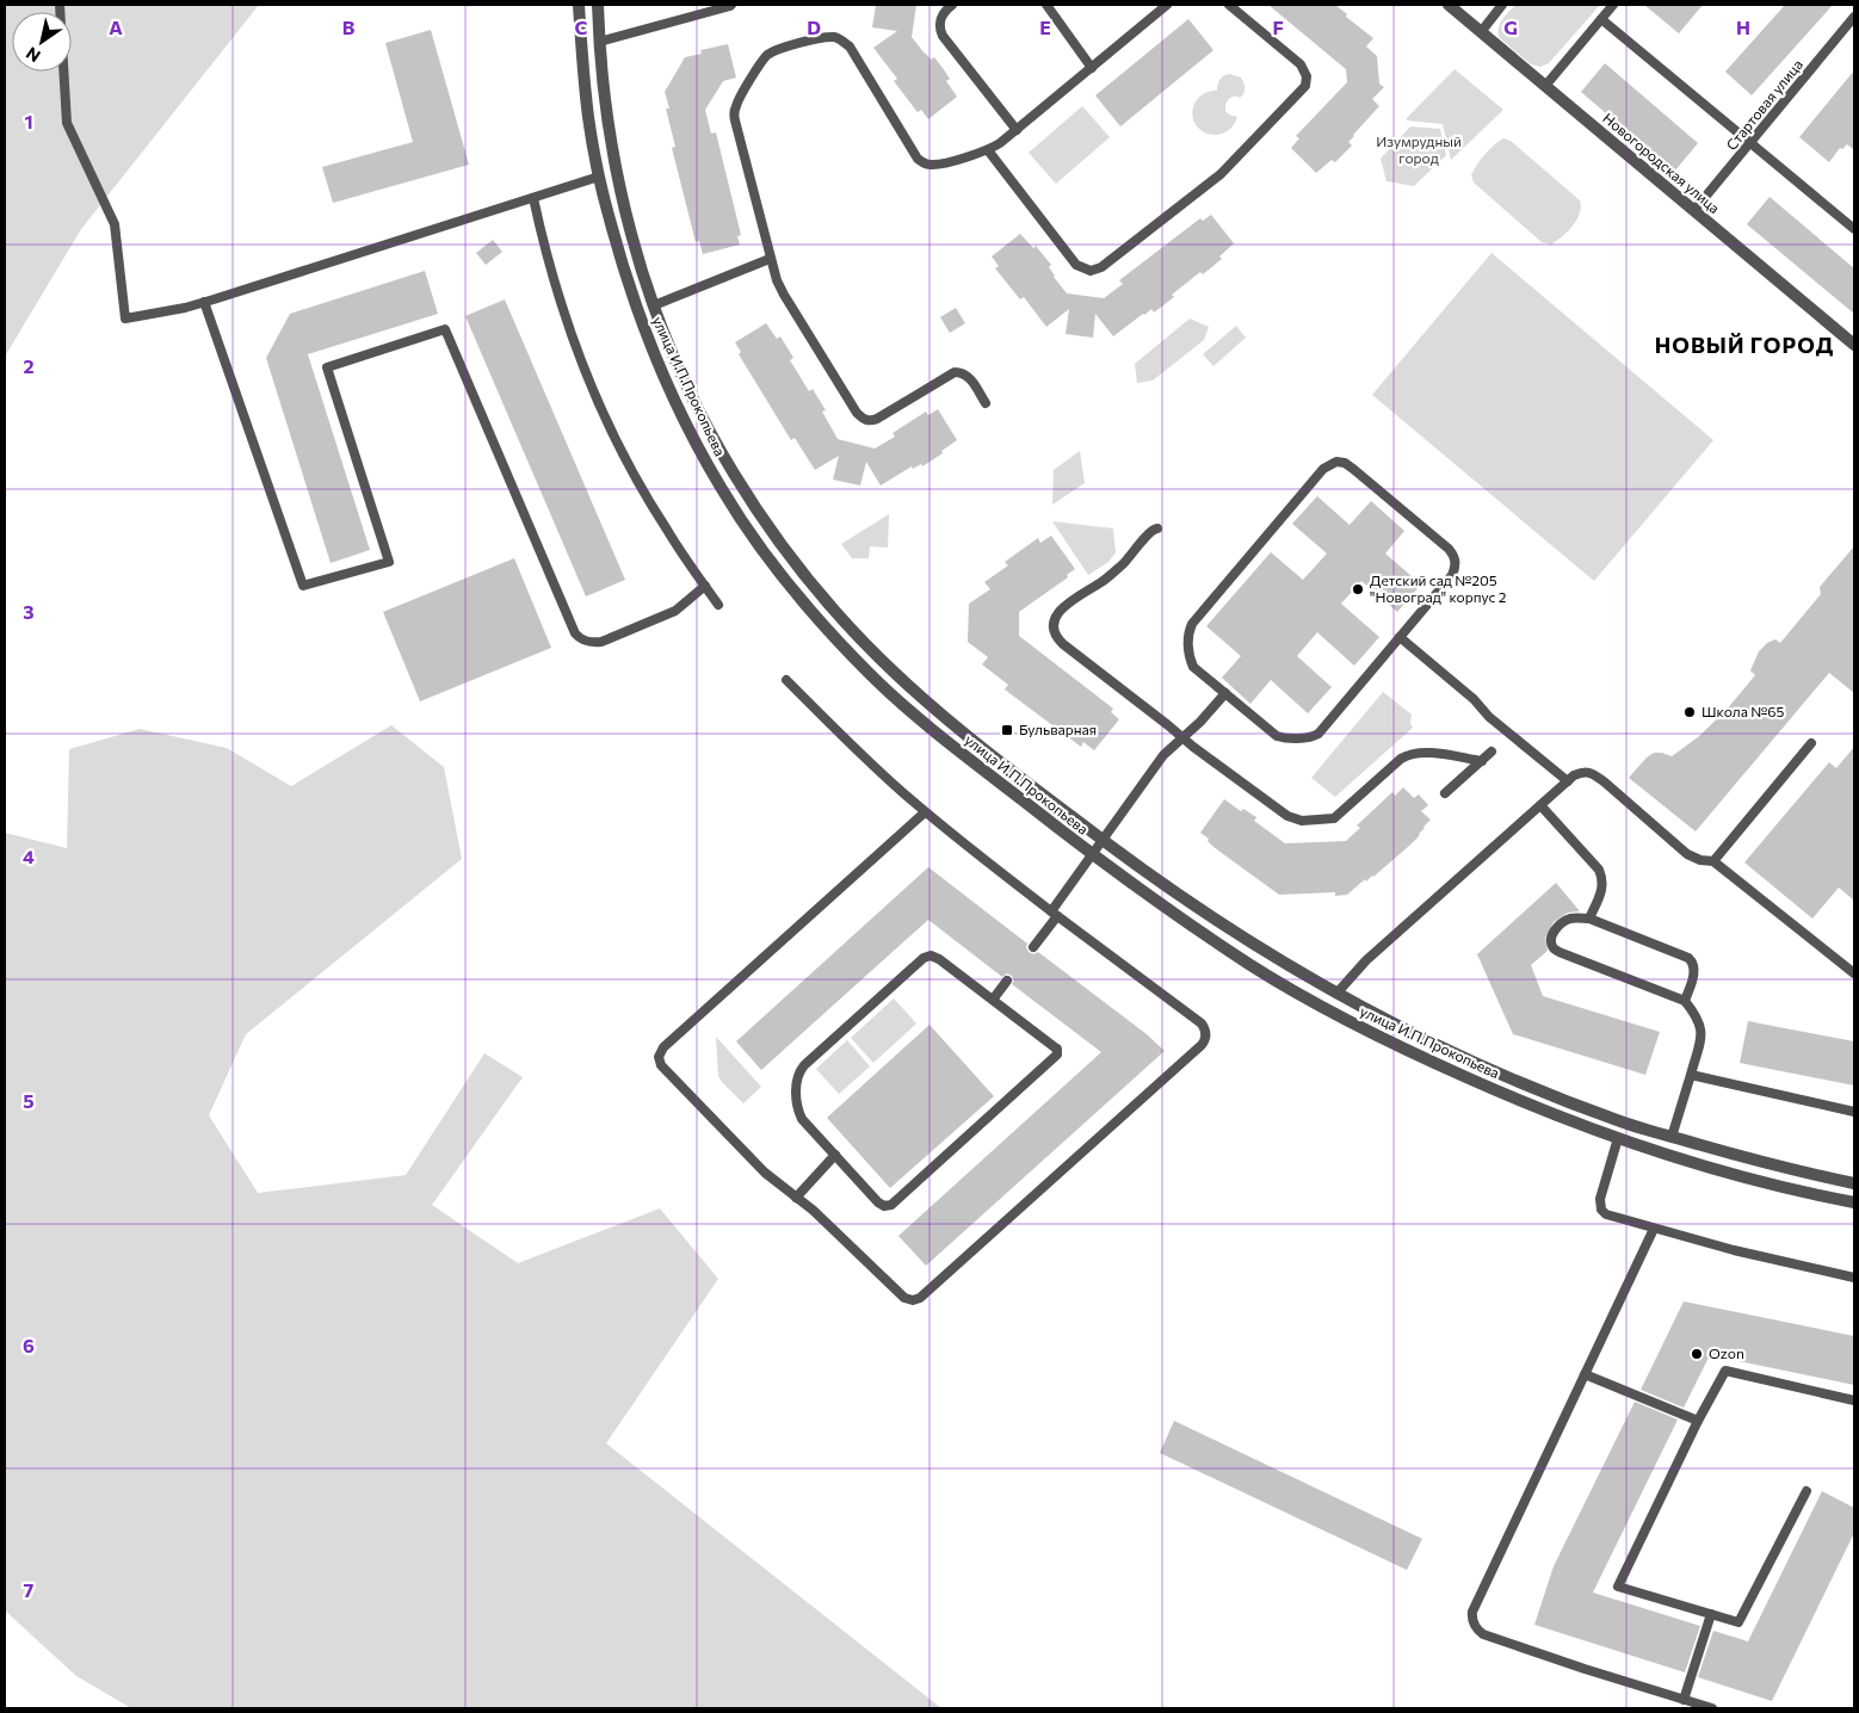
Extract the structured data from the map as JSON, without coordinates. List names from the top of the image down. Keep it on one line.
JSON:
{"streets":{"street":["Новогородская улица","улица И.П.Прокопьева"],"lane":["Стартовая улица"]},"crossings":[["Стартовая улица","Новогородская улица"]],"districts":["НОВЫЙ ГОРОД"],"parks":["Изумрудный город"],"places":{"other":["Детский сад №205 \"Новоград\" корпус 2","Школа №65","Ozon"],"transit":["Бульварная"]},"north":"bottom left","grid":{"columns":["A","B","C","D","E","F","G","H"],"rows":["1","2","3","4","5","6","7"]}}
